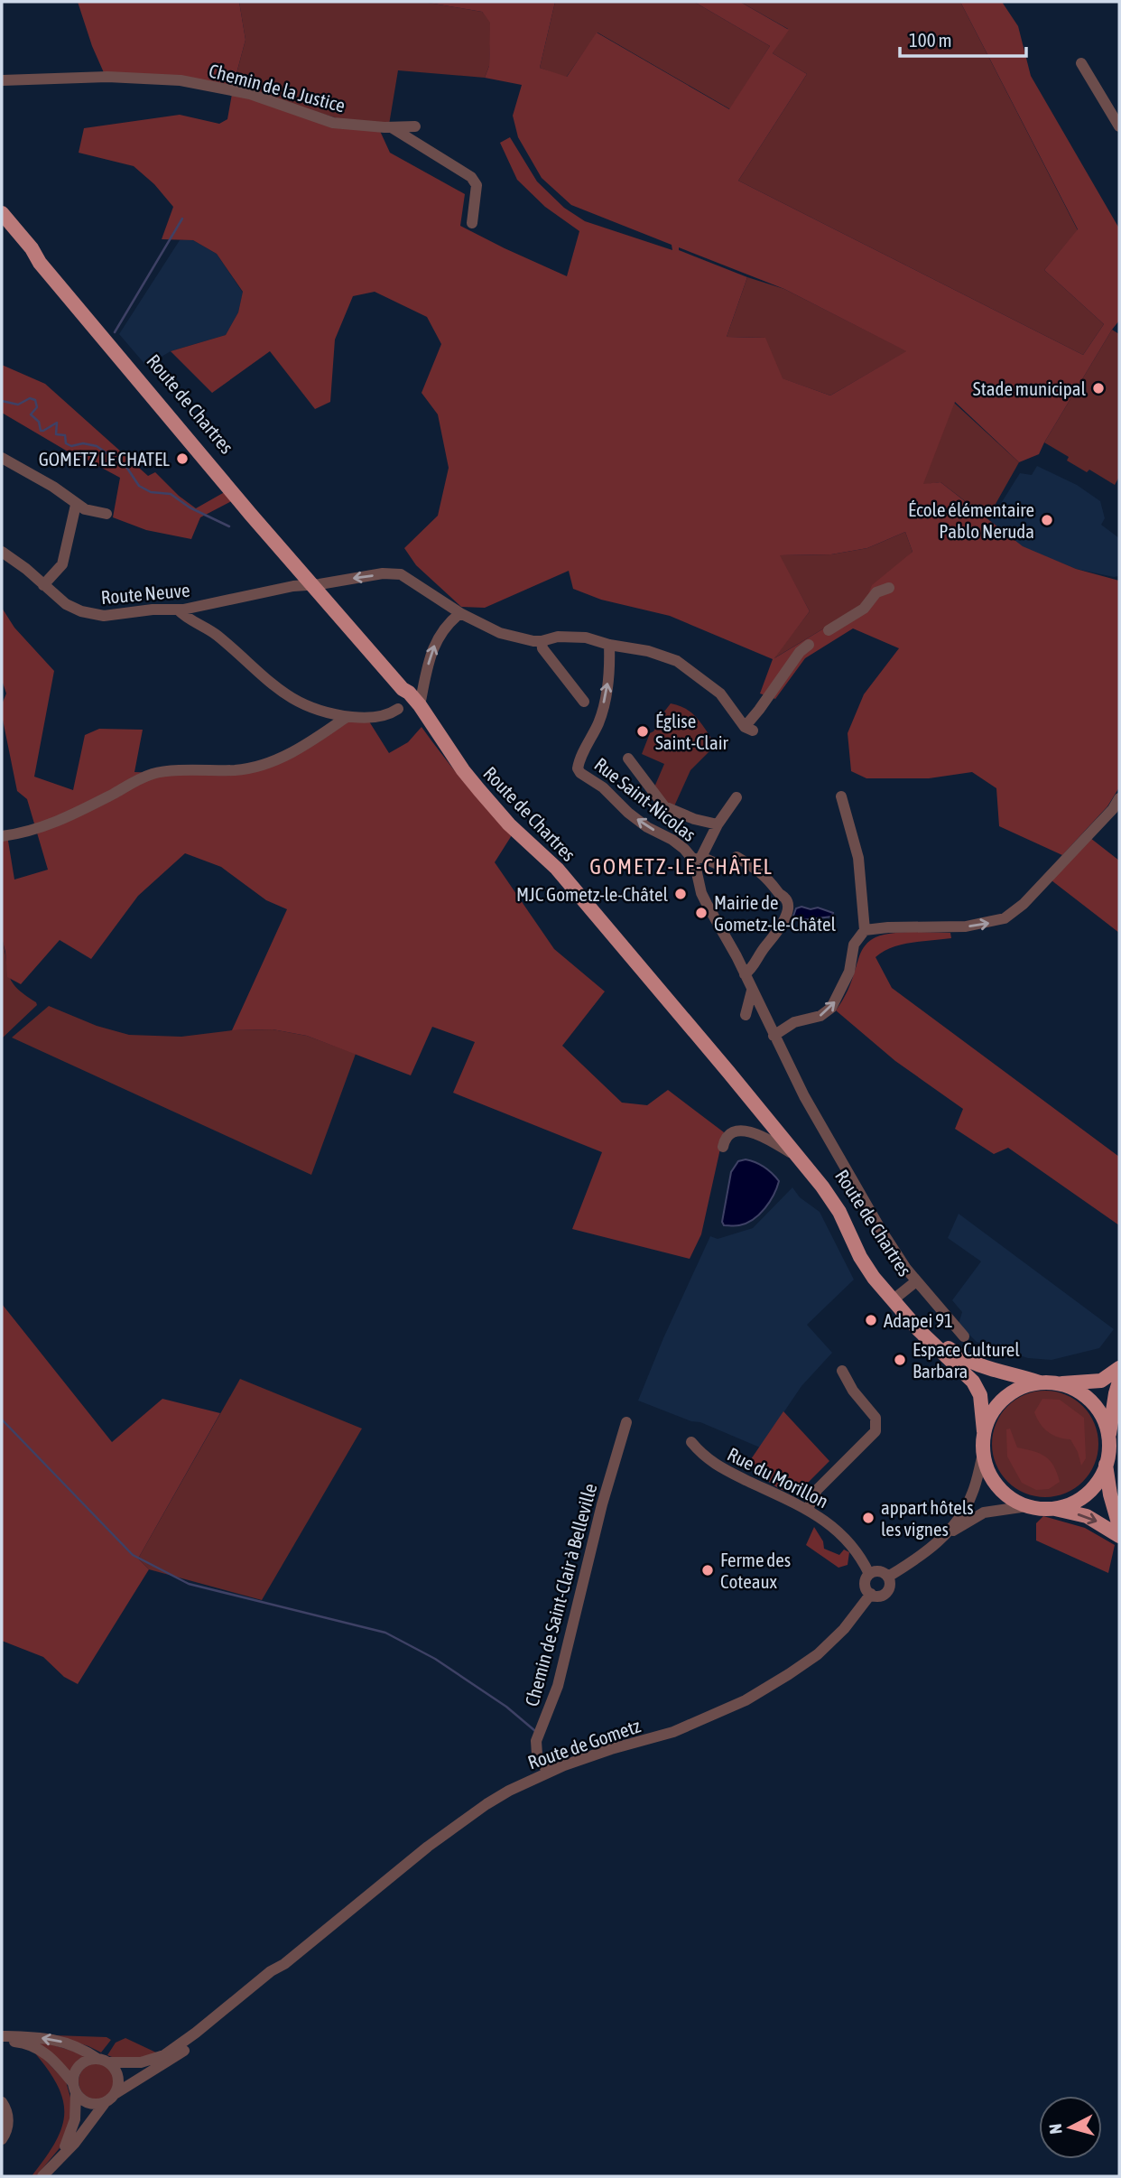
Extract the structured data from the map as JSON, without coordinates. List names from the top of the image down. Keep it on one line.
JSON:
{"streets":{"main road":["Route de Chartres"],"street":["Chemin de la Justice","Route Neuve","Rue Saint-Nicolas","Rue du Morillon","Chemin de Saint-Clair à Belleville","Route de Gometz"]},"crossings":[["Route de Chartres","Route Neuve"],["Rue du Morillon","Route de Gometz"],["Chemin de Saint-Clair à Belleville","Route de Gometz"]],"districts":["GOMETZ-LE-CHÂTEL"],"places":["Stade municipal","GOMETZ LE CHATEL","École élémentaire Pablo Neruda","Église Saint-Clair","MJC Gometz-le-Châtel","Mairie de Gometz-le-Châtel","Adapei 91","Espace Culturel Barbara","appart hôtels les vignes","Ferme des Coteaux"],"scale_bar":"100 m","north":"left"}
